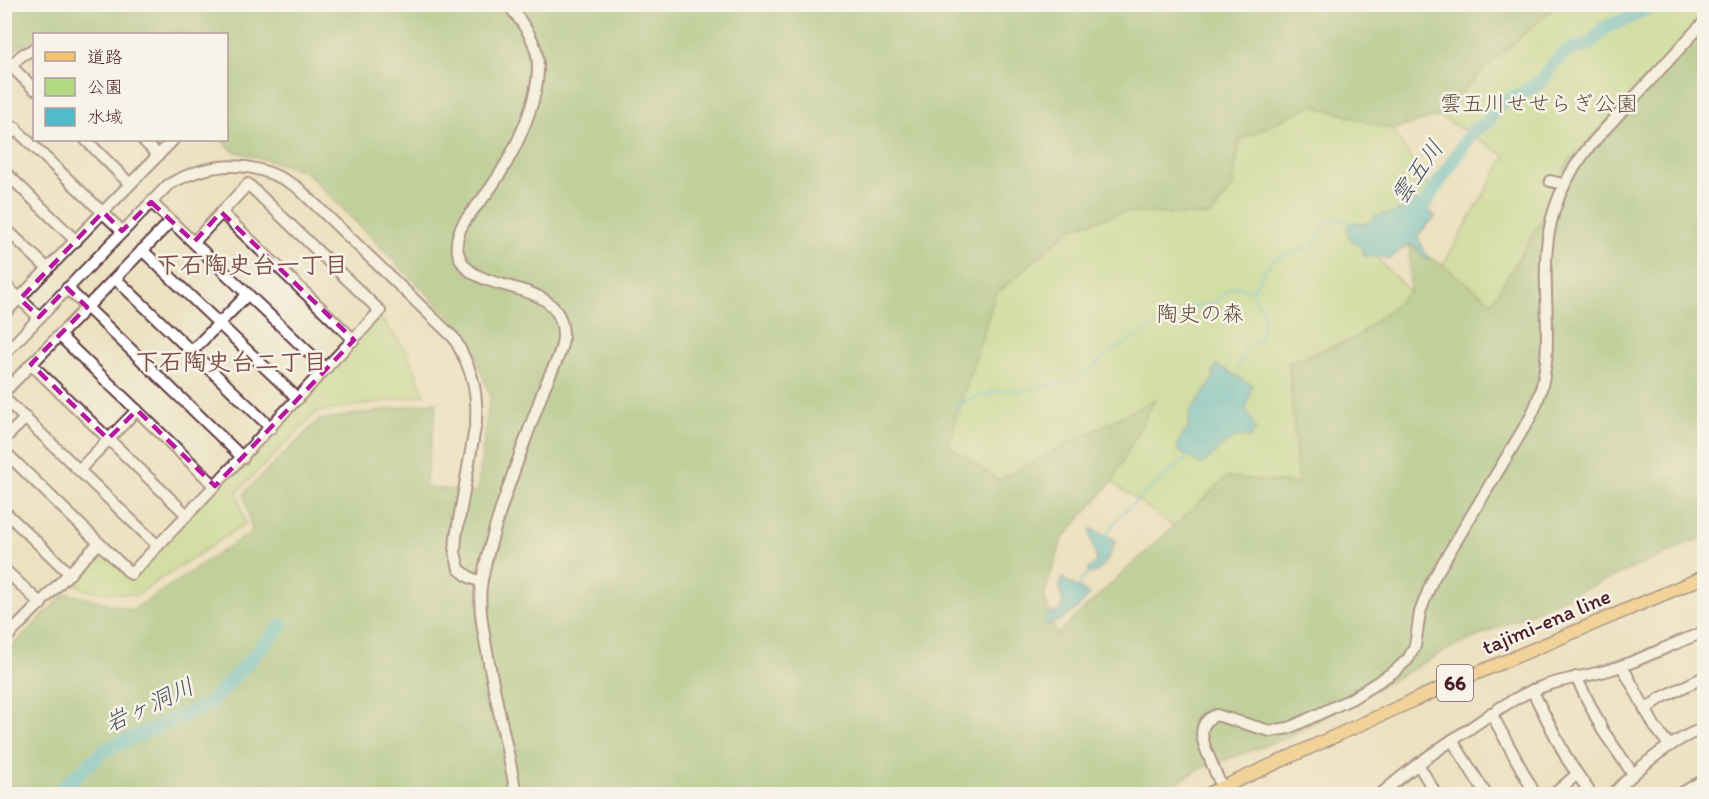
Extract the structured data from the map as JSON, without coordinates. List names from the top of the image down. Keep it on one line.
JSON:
{"streets":{"main road":["tajimi-ena line","66"]},"districts":["下石陶史台一丁目","下石陶史台二丁目"],"water":["雲五川","岩ヶ洞川"],"parks":["雲五川せせらぎ公園","陶史の森"],"legend":["道路","公園","水域"]}
